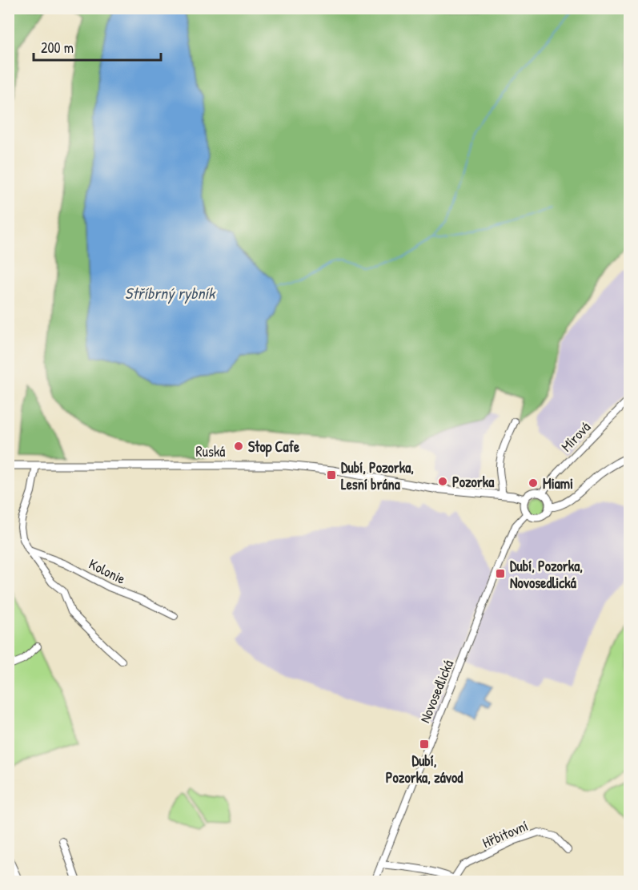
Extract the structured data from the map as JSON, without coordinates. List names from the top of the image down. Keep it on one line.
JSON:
{"streets":{"main road":["Ruská"],"street":["Mírová","Kolonie","Novosedlická","Hřbitovní"]},"crossings":[["Mírová","Ruská"],["Mírová","Novosedlická"],["Ruská","Novosedlická"]],"water":["Stříbrný rybník"],"places":{"other":["Stop Cafe","Pozorka","Miami"],"transit":["Dubí, Pozorka, Lesní brána","Dubí, Pozorka, Novosedlická","Dubí, Pozorka, závod"]},"scale_bar":"200 m"}
